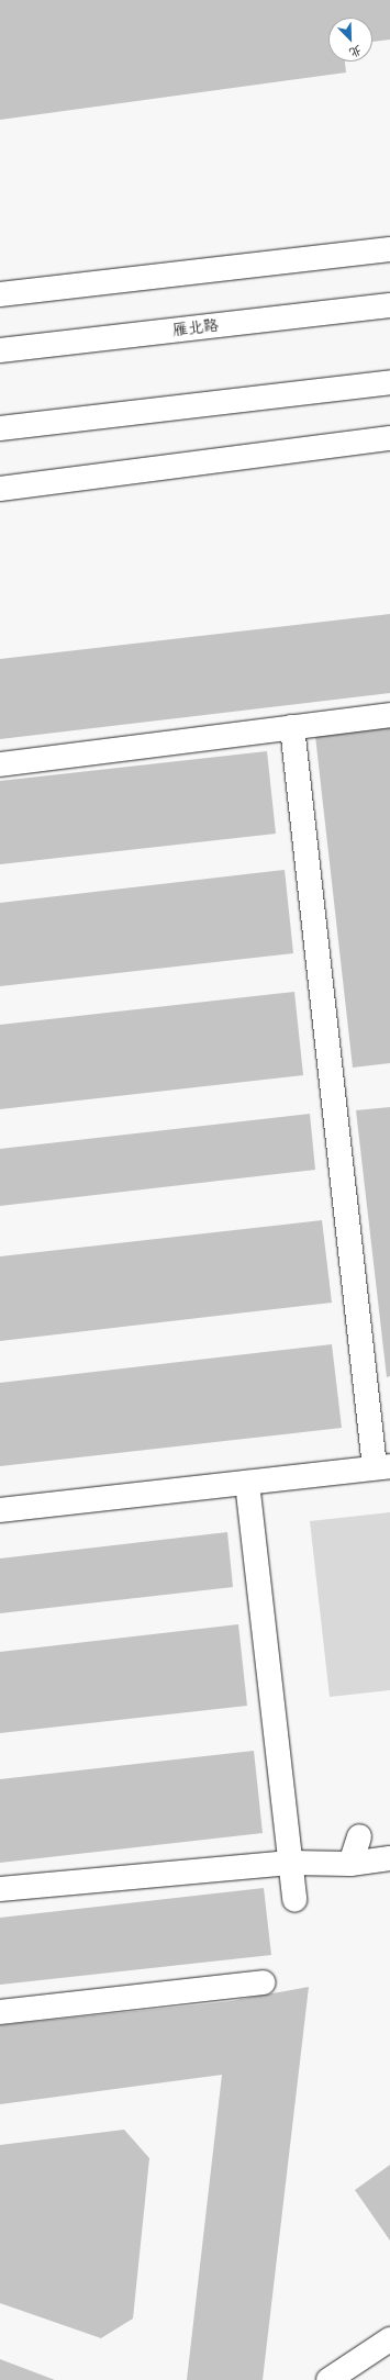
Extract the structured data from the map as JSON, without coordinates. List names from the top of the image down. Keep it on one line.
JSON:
{"streets":{"street":["雁北路"]},"north":"bottom right"}
